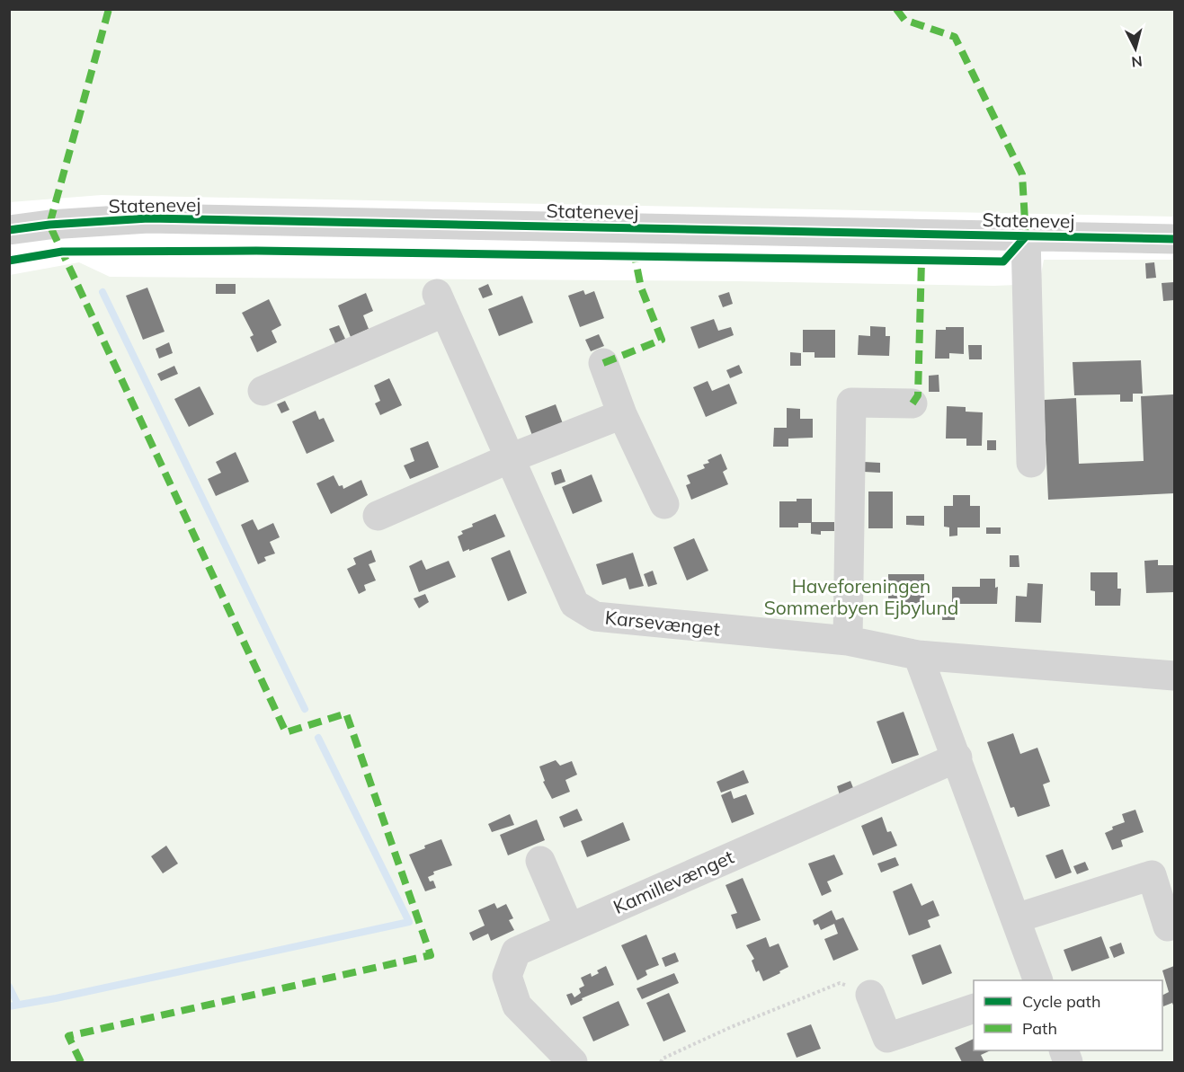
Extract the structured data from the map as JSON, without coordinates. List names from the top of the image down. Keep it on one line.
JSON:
{"streets":{"street":["Statenevej","Karsevænget","Kamillevænget"]},"parks":["Haveforeningen Sommerbyen Ejbylund"],"legend":["Cycle path","Path"],"north":"bottom"}
